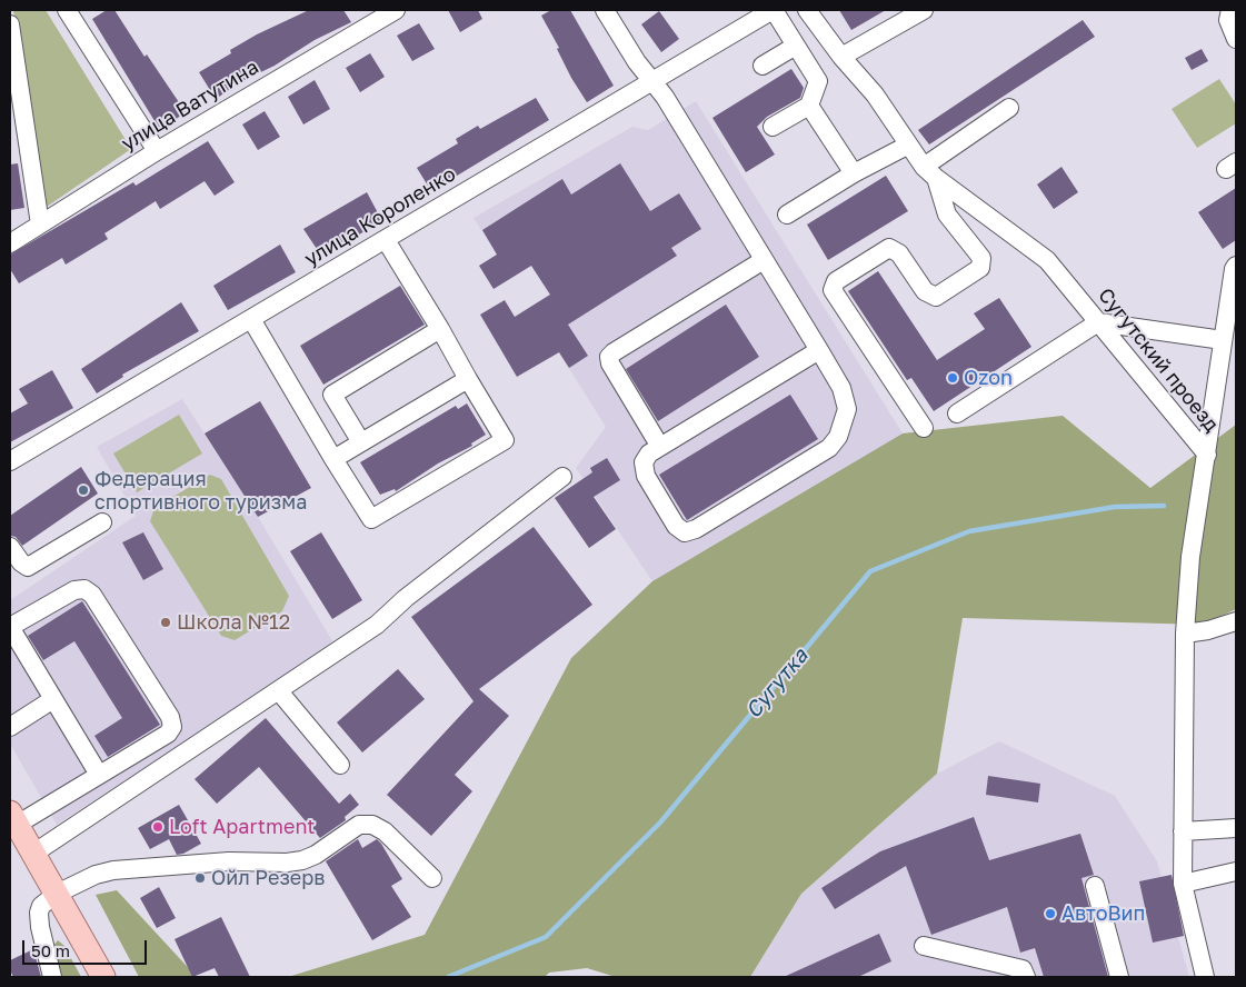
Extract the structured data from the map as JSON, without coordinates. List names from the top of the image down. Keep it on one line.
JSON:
{"streets":{"street":["улица Ватутина","улица Короленко","Сугутский проезд"]},"water":["Сугутка"],"places":["Ozon","Федерация спортивного туризма","Школа №12","Loft Apartment","Ойл Резерв","АвтоВип"],"scale_bar":"50 m"}
